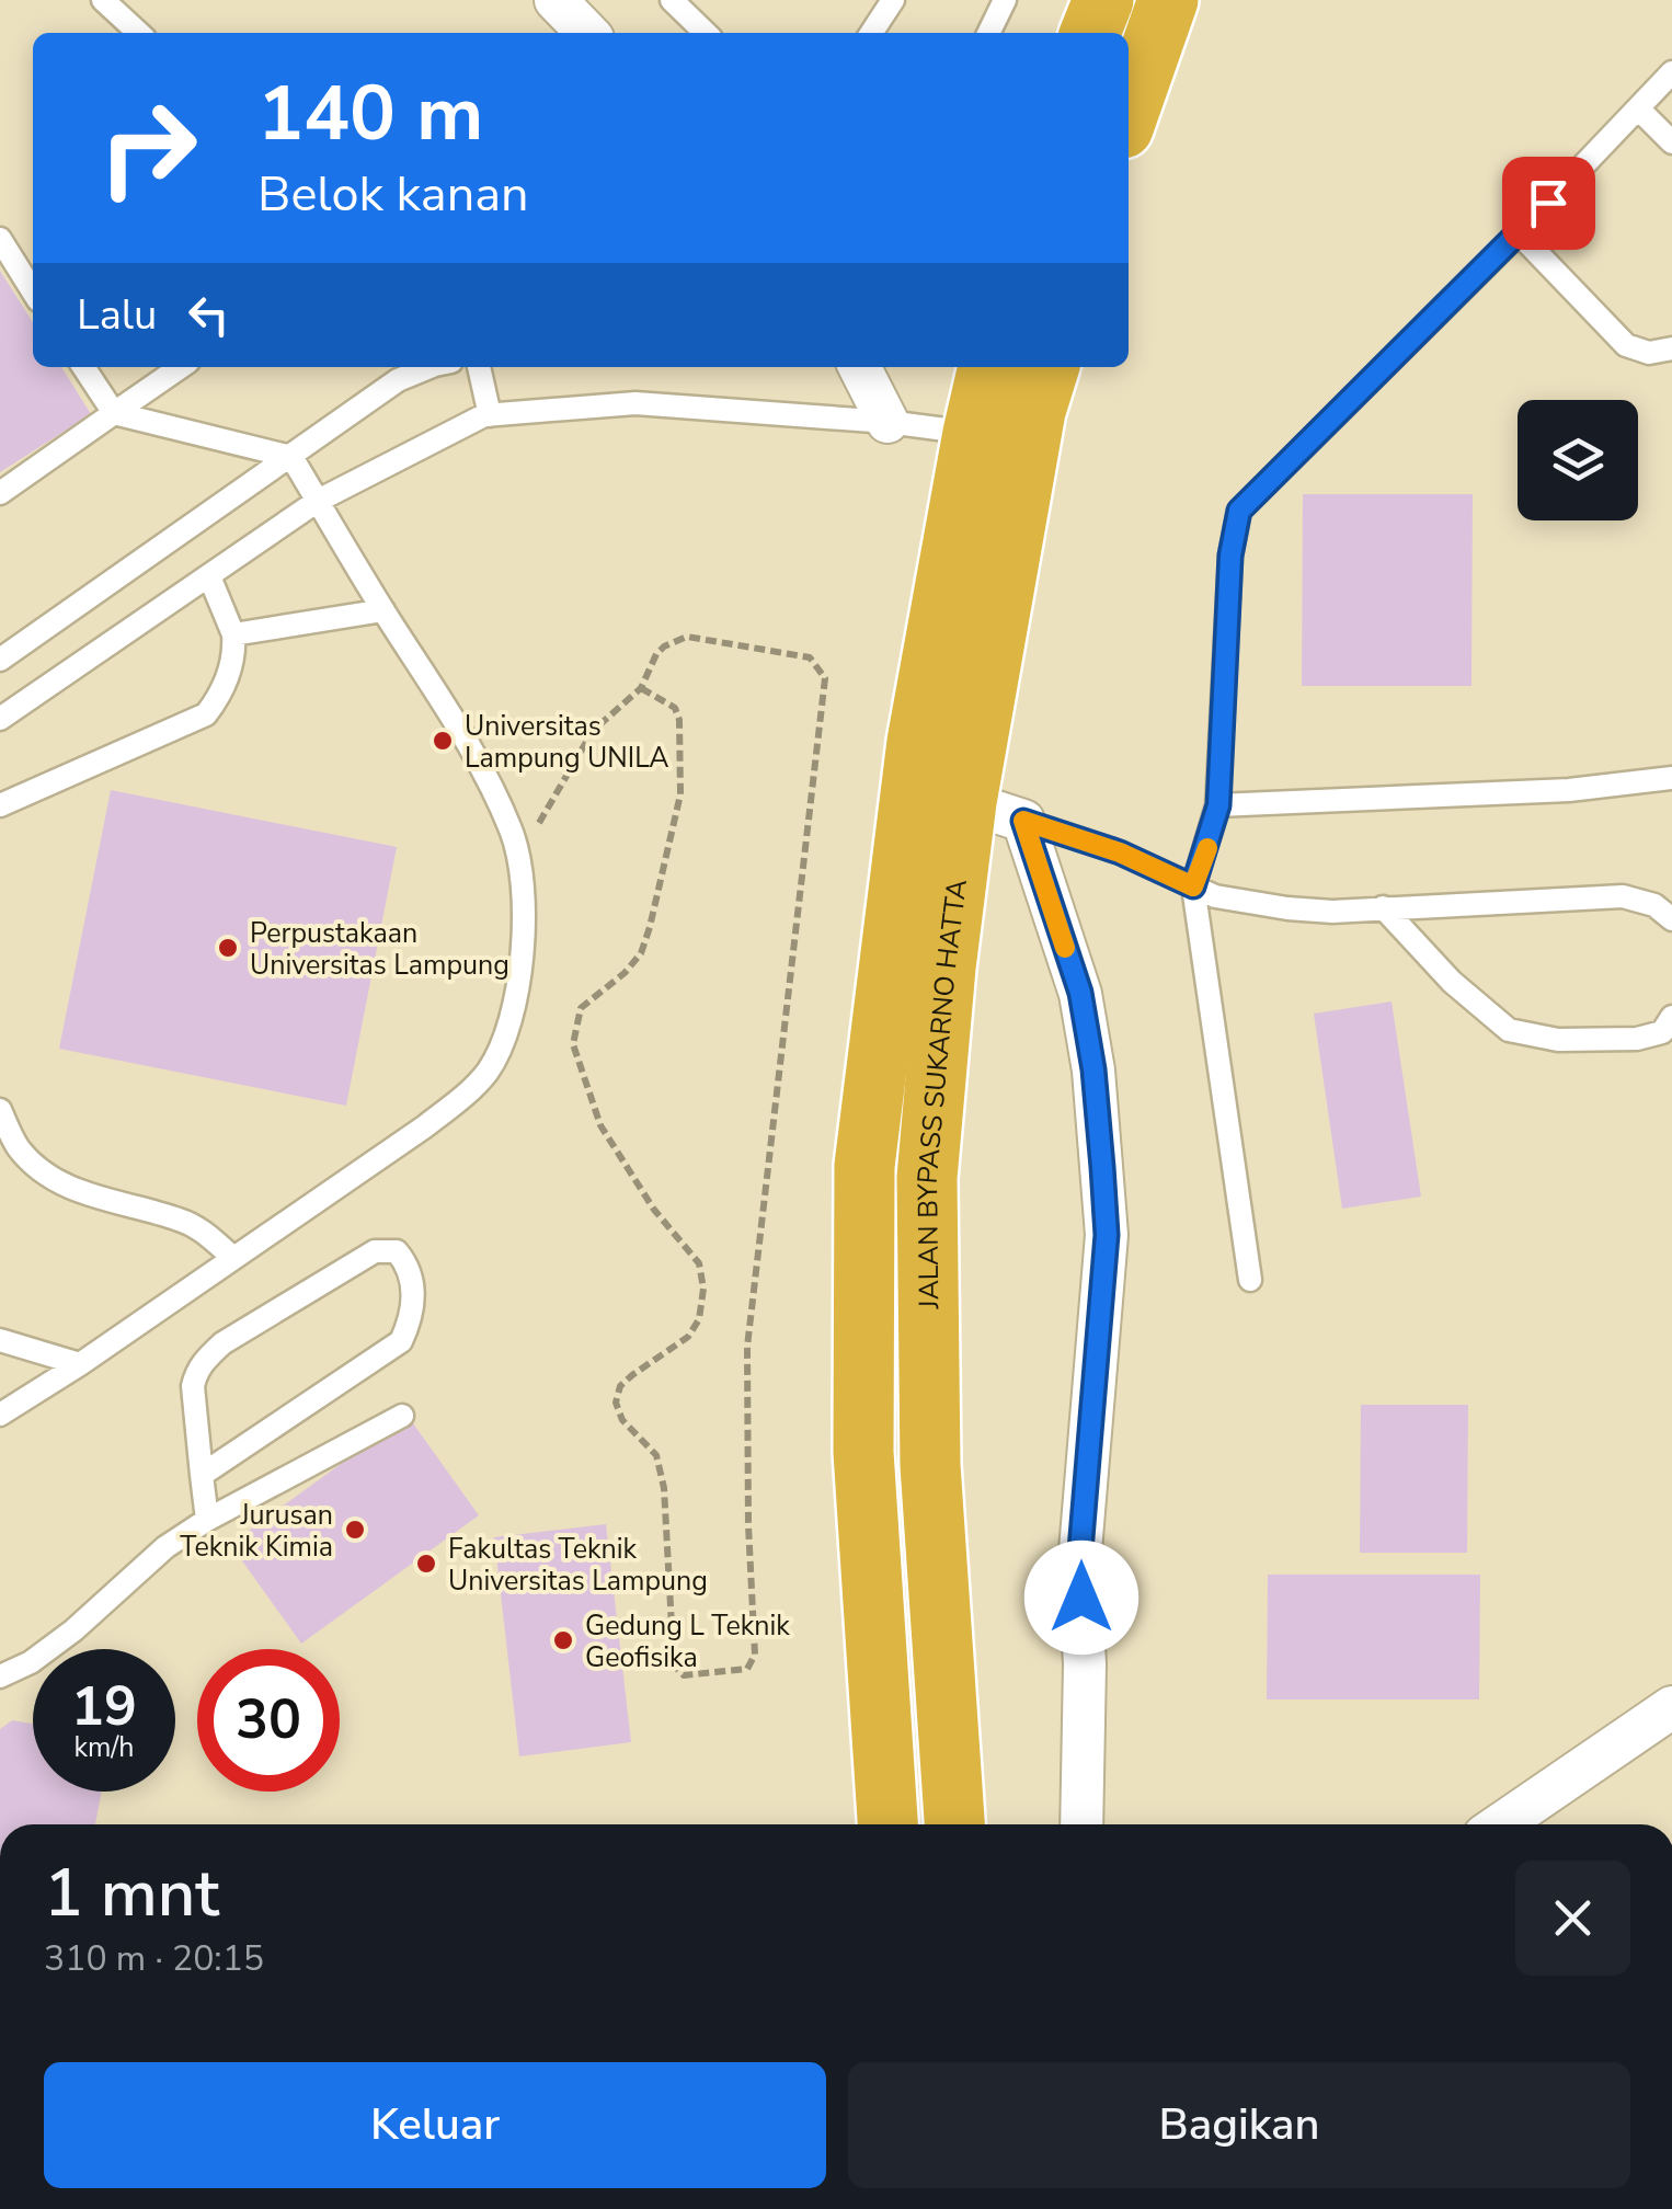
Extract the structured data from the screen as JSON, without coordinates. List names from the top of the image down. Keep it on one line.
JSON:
{"streets":{"highway":["JALAN BYPASS SUKARNO HATTA"]},"places":["Universitas Lampung UNILA","Perpustakaan Universitas Lampung","Jurusan Teknik Kimia","Fakultas Teknik Universitas Lampung","Gedung L Teknik Geofisika"],"page":{"turn":["140 m","Belok kanan"],"then":"Lalu","speed":"19 km/h","limit":"30","heading":["1 mnt","310 m · 20:15"],"buttons":["Keluar","Bagikan"]}}
